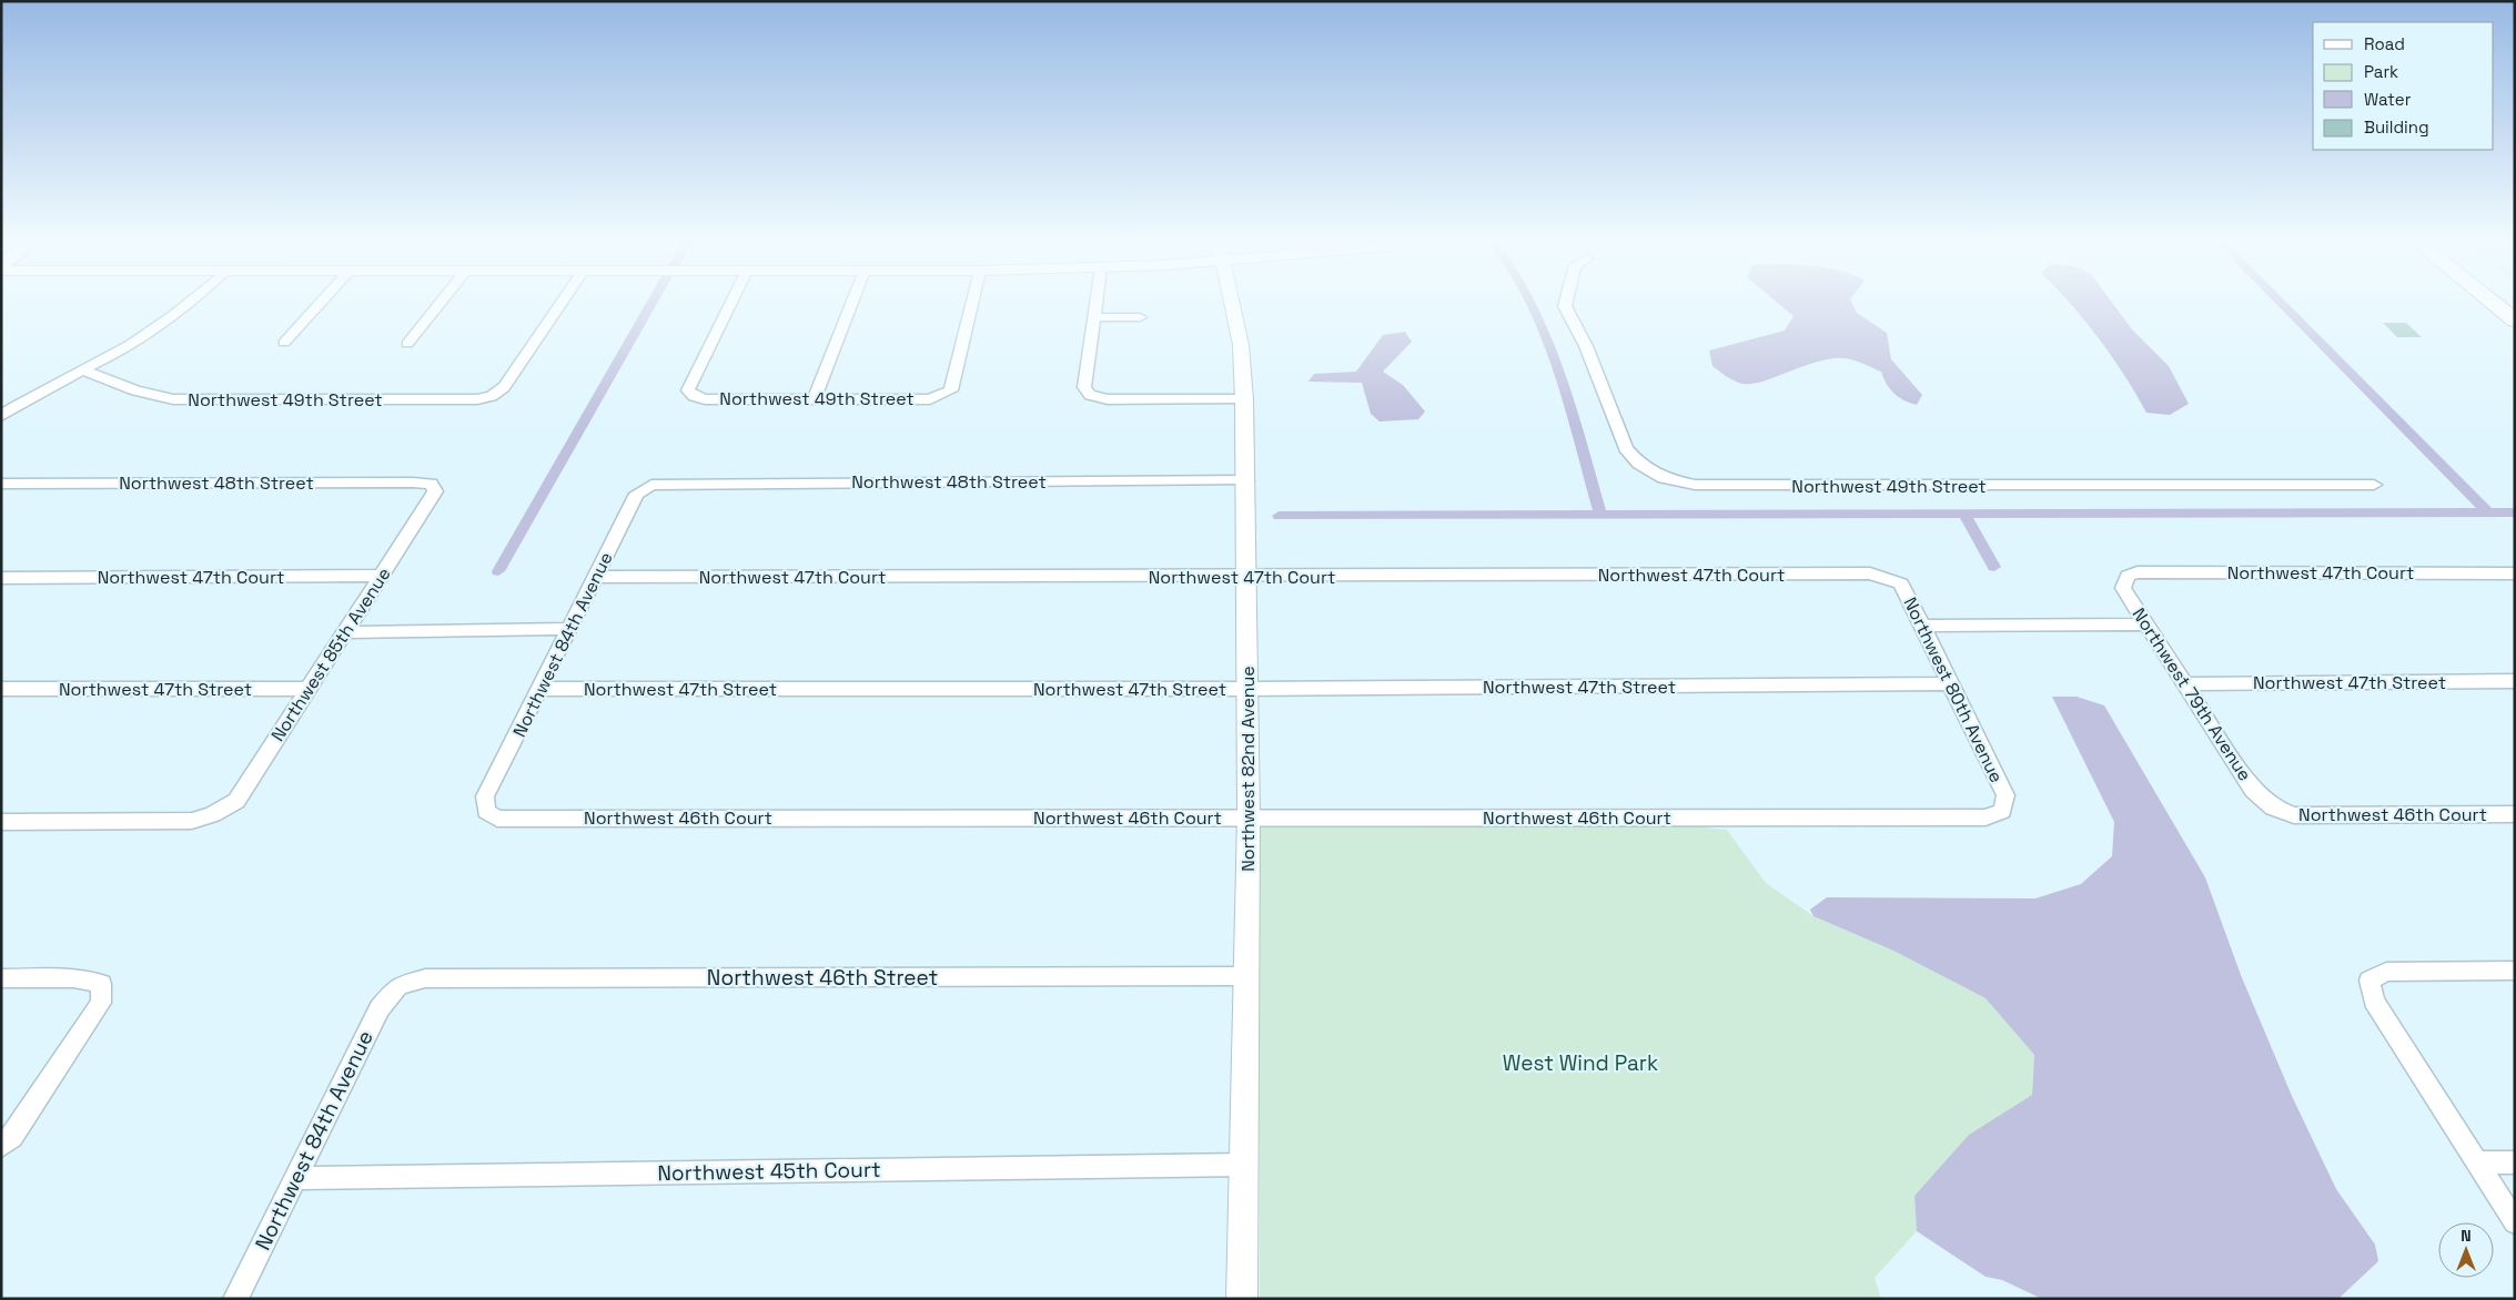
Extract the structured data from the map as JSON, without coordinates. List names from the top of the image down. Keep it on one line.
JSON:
{"streets":{"street":["Northwest 49th Street","Northwest 48th Street","Northwest 47th Court","Northwest 84th Avenue","Northwest 85th Avenue","Northwest 47th Street","Northwest 80th Avenue","Northwest 79th Avenue","Northwest 82nd Avenue","Northwest 46th Court","Northwest 46th Street","Northwest 45th Court"]},"crossings":[["Northwest 48th Street","Northwest 84th Avenue"],["Northwest 48th Street","Northwest 85th Avenue"],["Northwest 48th Street","Northwest 82nd Avenue"],["Northwest 47th Court","Northwest 84th Avenue"],["Northwest 47th Court","Northwest 85th Avenue"],["Northwest 47th Court","Northwest 80th Avenue"],["Northwest 47th Court","Northwest 79th Avenue"],["Northwest 47th Court","Northwest 82nd Avenue"],["Northwest 84th Avenue","Northwest 47th Street"],["Northwest 84th Avenue","Northwest 46th Court"],["Northwest 84th Avenue","Northwest 46th Street"],["Northwest 84th Avenue","Northwest 45th Court"],["Northwest 85th Avenue","Northwest 47th Street"],["Northwest 47th Street","Northwest 80th Avenue"],["Northwest 47th Street","Northwest 79th Avenue"],["Northwest 47th Street","Northwest 82nd Avenue"],["Northwest 80th Avenue","Northwest 46th Court"],["Northwest 79th Avenue","Northwest 46th Court"],["Northwest 82nd Avenue","Northwest 46th Court"],["Northwest 82nd Avenue","Northwest 46th Street"],["Northwest 82nd Avenue","Northwest 45th Court"]],"parks":["West Wind Park"],"legend":["Road","Park","Water","Building"],"north":"top"}
